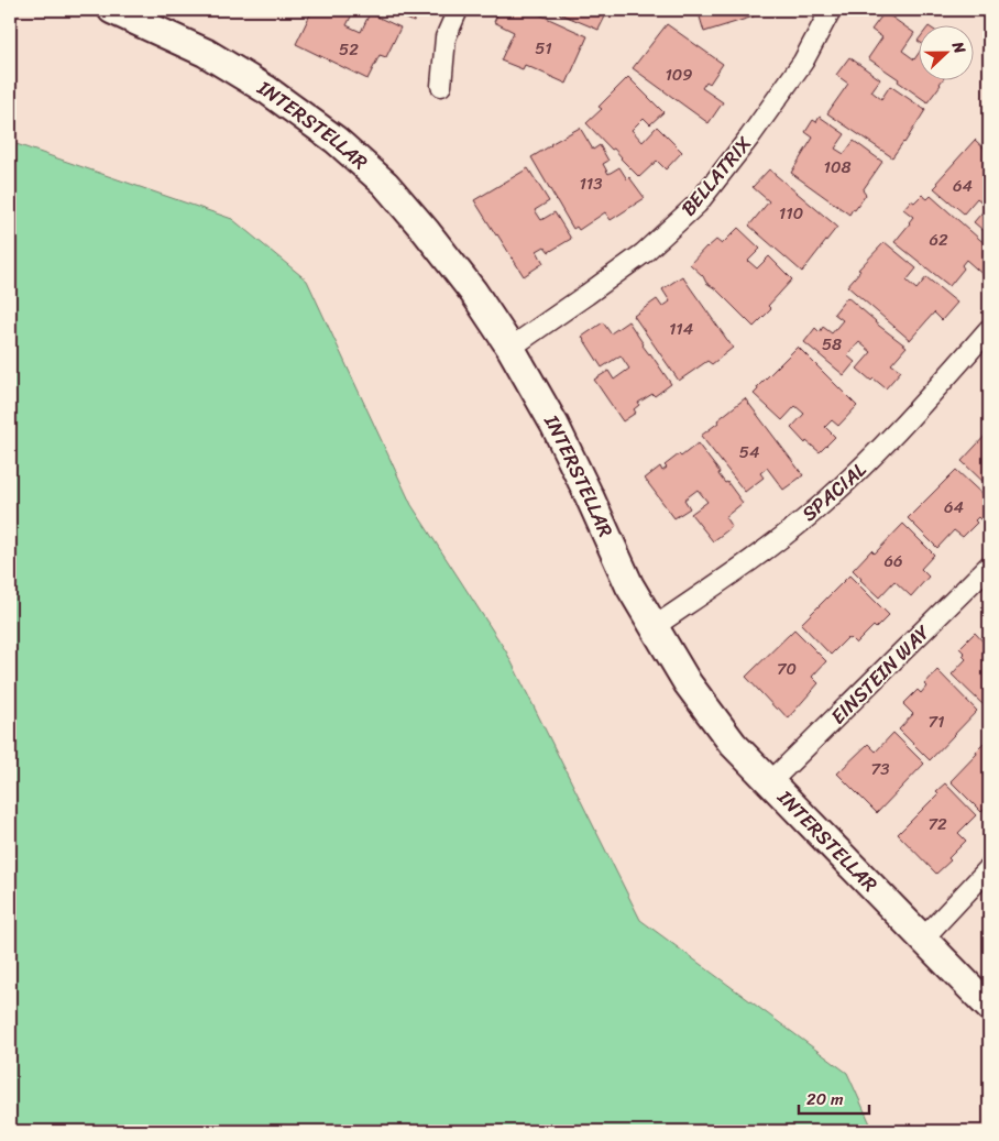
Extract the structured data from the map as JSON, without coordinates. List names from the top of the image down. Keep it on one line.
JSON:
{"streets":{"street":["INTERSTELLAR","BELLATRIX","SPACIAL","EINSTEIN WAY"]},"crossings":[["INTERSTELLAR","BELLATRIX"],["INTERSTELLAR","SPACIAL"],["INTERSTELLAR","EINSTEIN WAY"]],"house_numbers":["51","52","109","108","113","64","110","62","114","58","54","64","66","70","71","73","72"],"scale_bar":"20 m","north":"right"}
